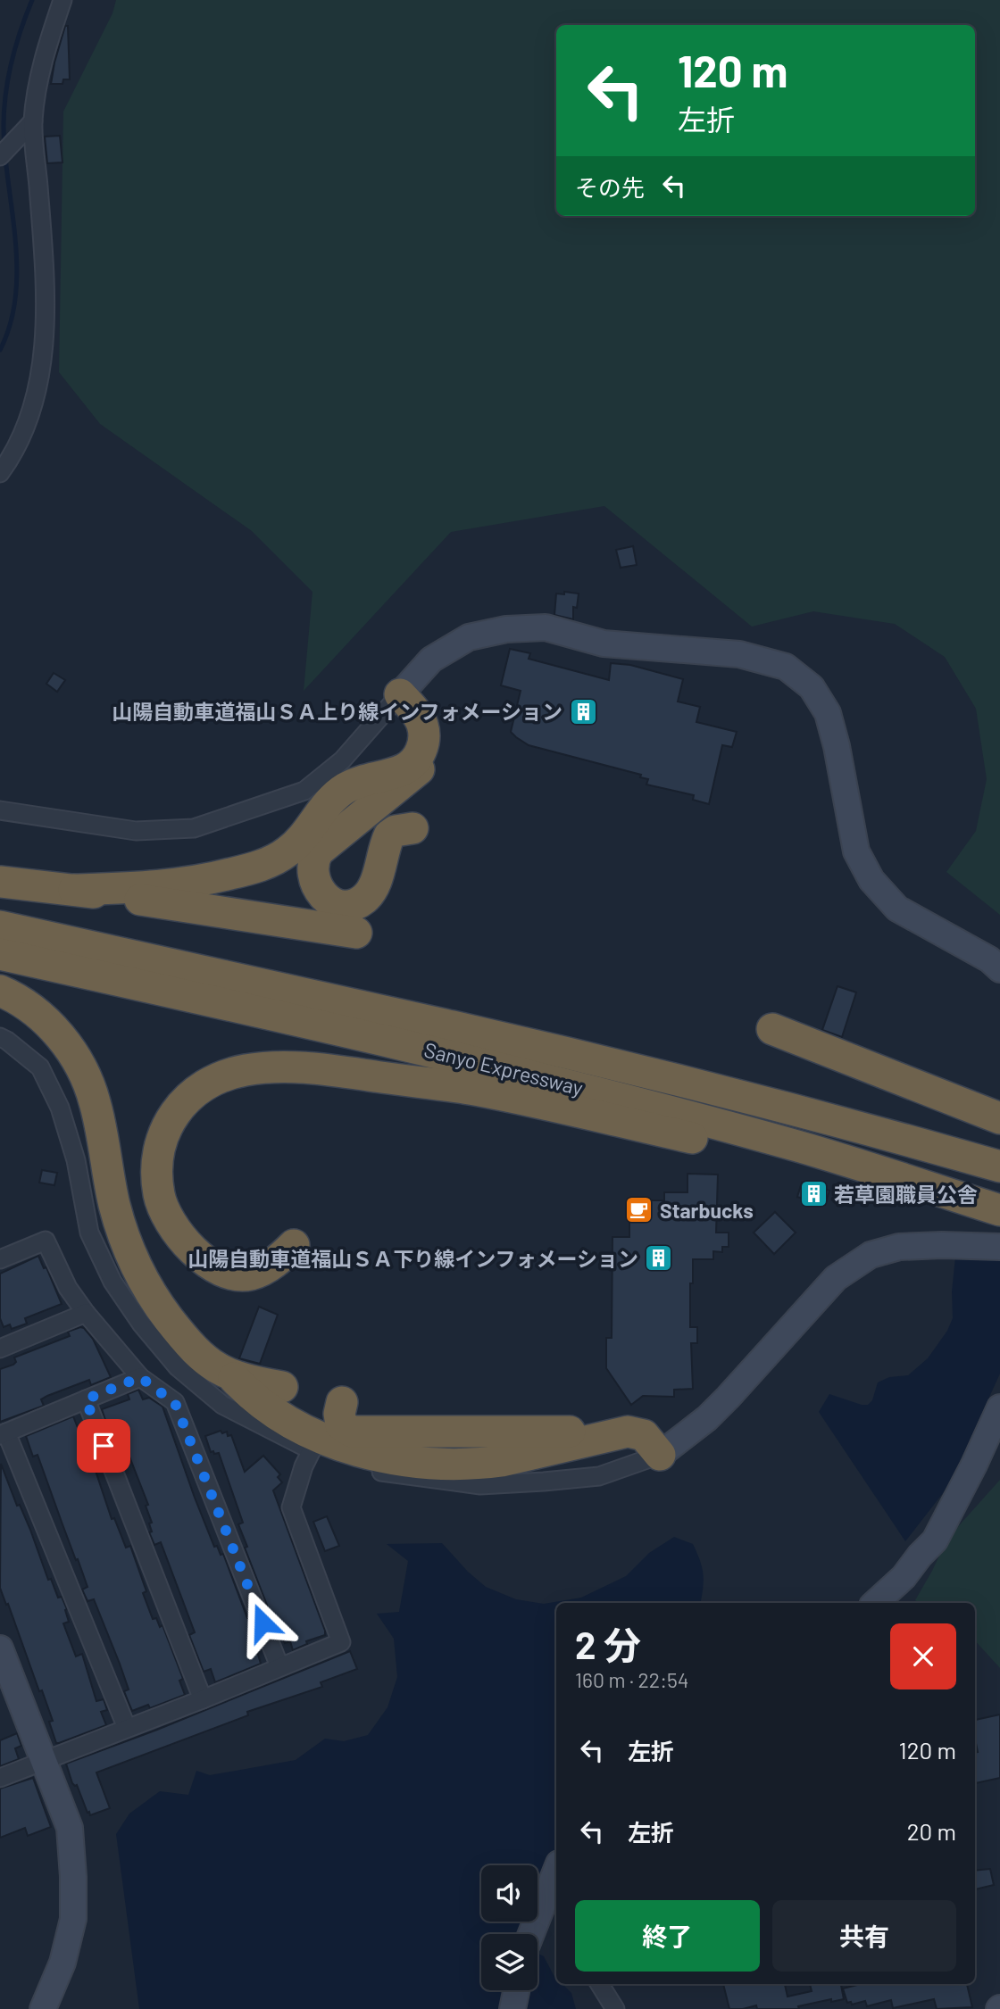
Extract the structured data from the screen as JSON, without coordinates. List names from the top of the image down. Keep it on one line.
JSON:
{"streets":{"highway":["Sanyo Expressway"]},"places":{"building":["山陽自動車道福山ＳＡ上り線インフォメーション","若草園職員公舎","山陽自動車道福山ＳＡ下り線インフォメーション"],"cafe":["Starbucks"]},"page":{"turn":["120 m","左折"],"then":"その先","heading":["2 分","160 m · 22:54"],"list":[{"name":"左折","value":"120 m"},{"name":"左折","value":"20 m"}],"buttons":["終了","共有"]}}
